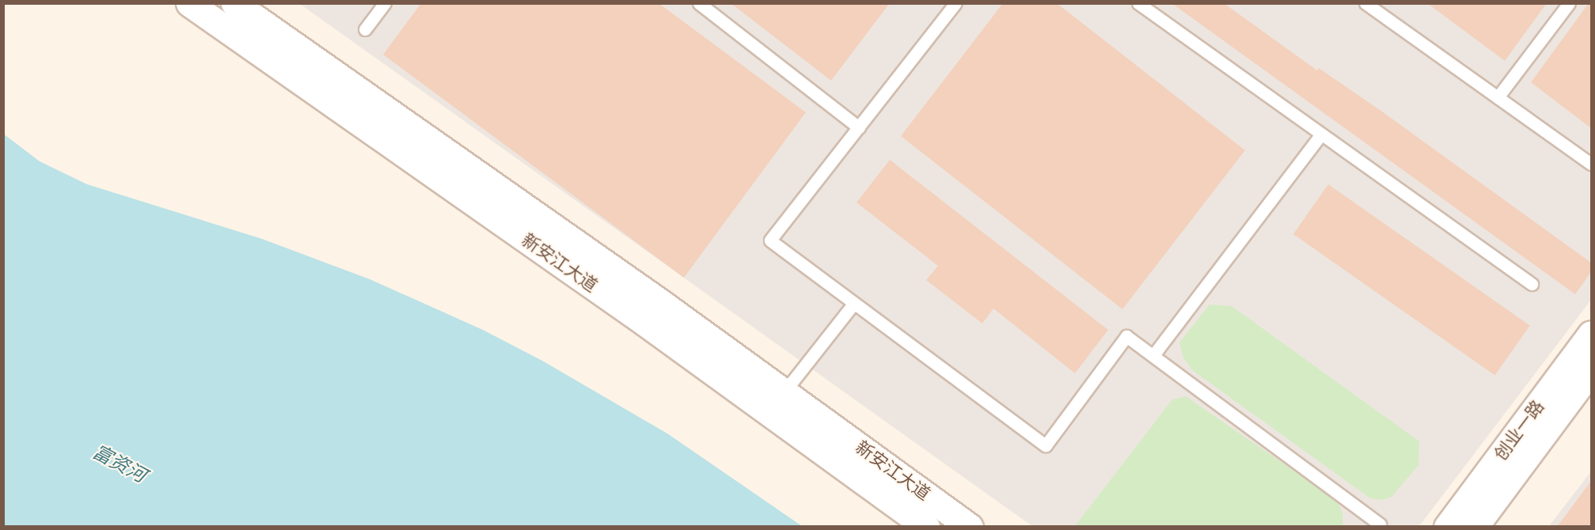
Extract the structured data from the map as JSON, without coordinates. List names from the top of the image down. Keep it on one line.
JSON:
{"streets":{"main road":["新安江大道","创业一路"]},"water":["富资河"]}
